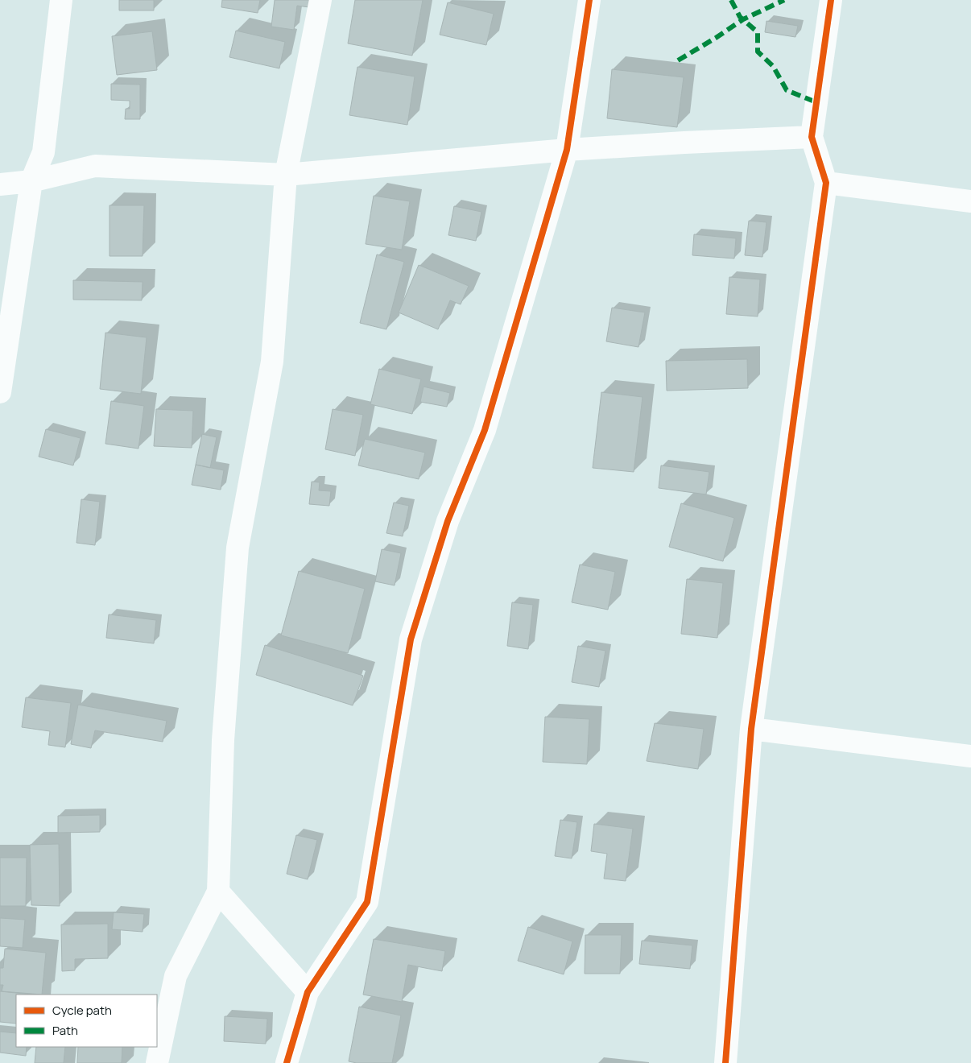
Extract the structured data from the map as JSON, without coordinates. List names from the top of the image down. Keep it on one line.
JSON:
{"legend":["Cycle path","Path"]}
